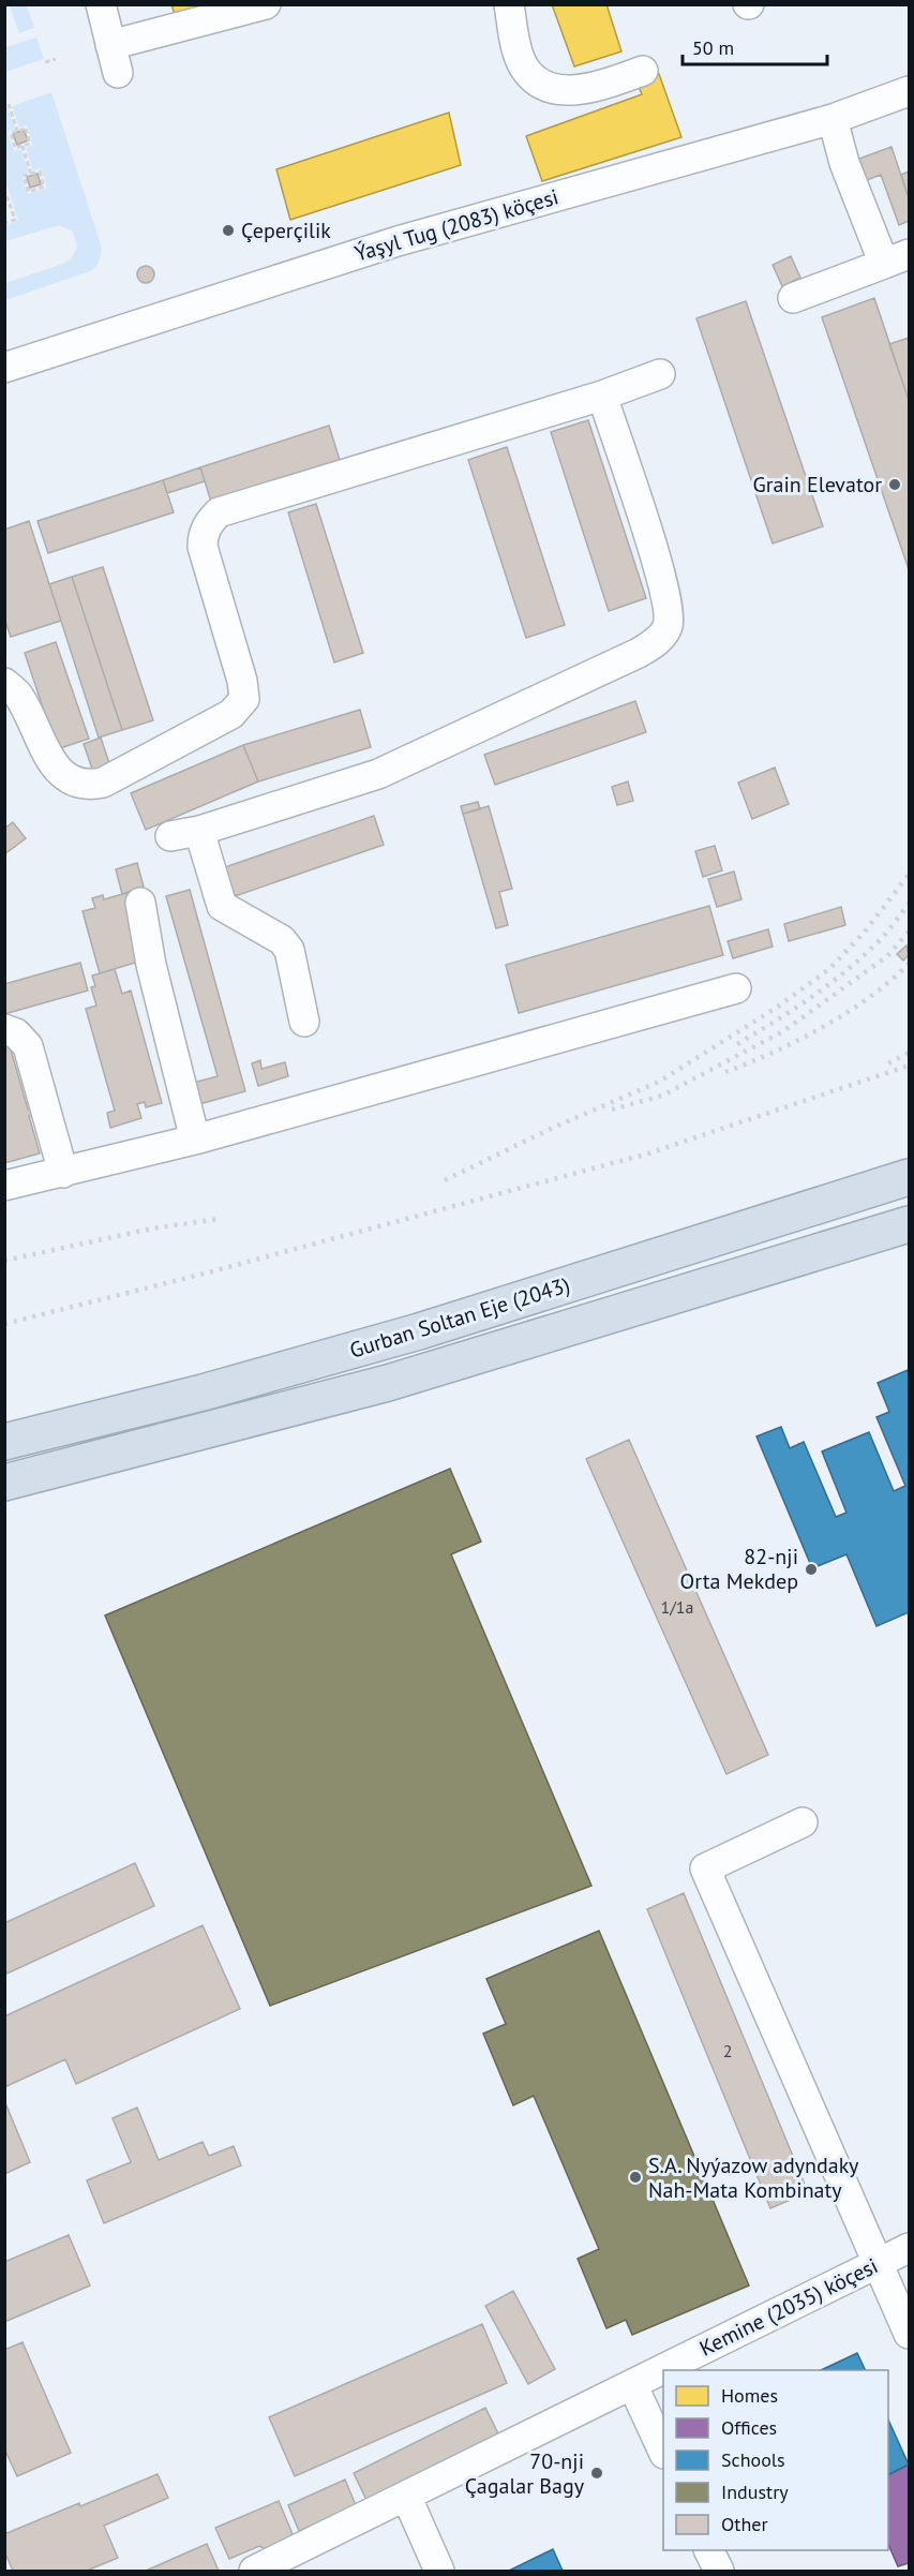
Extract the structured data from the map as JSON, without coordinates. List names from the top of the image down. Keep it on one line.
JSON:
{"streets":{"highway":["Gurban Soltan Eje (2043)"],"street":["Ýaşyl Tug (2083) köçesi","Kemine (2035) köçesi"]},"places":["Çeperçilik","Grain Elevator","82-nji Orta Mekdep","S.A. Nyýazow adyndaky Nah-Mata Kombinaty","70-nji Çagalar Bagy"],"house_numbers":["1/1а","2"],"legend":["Homes","Offices","Schools","Industry","Other"],"scale_bar":"50 m"}
